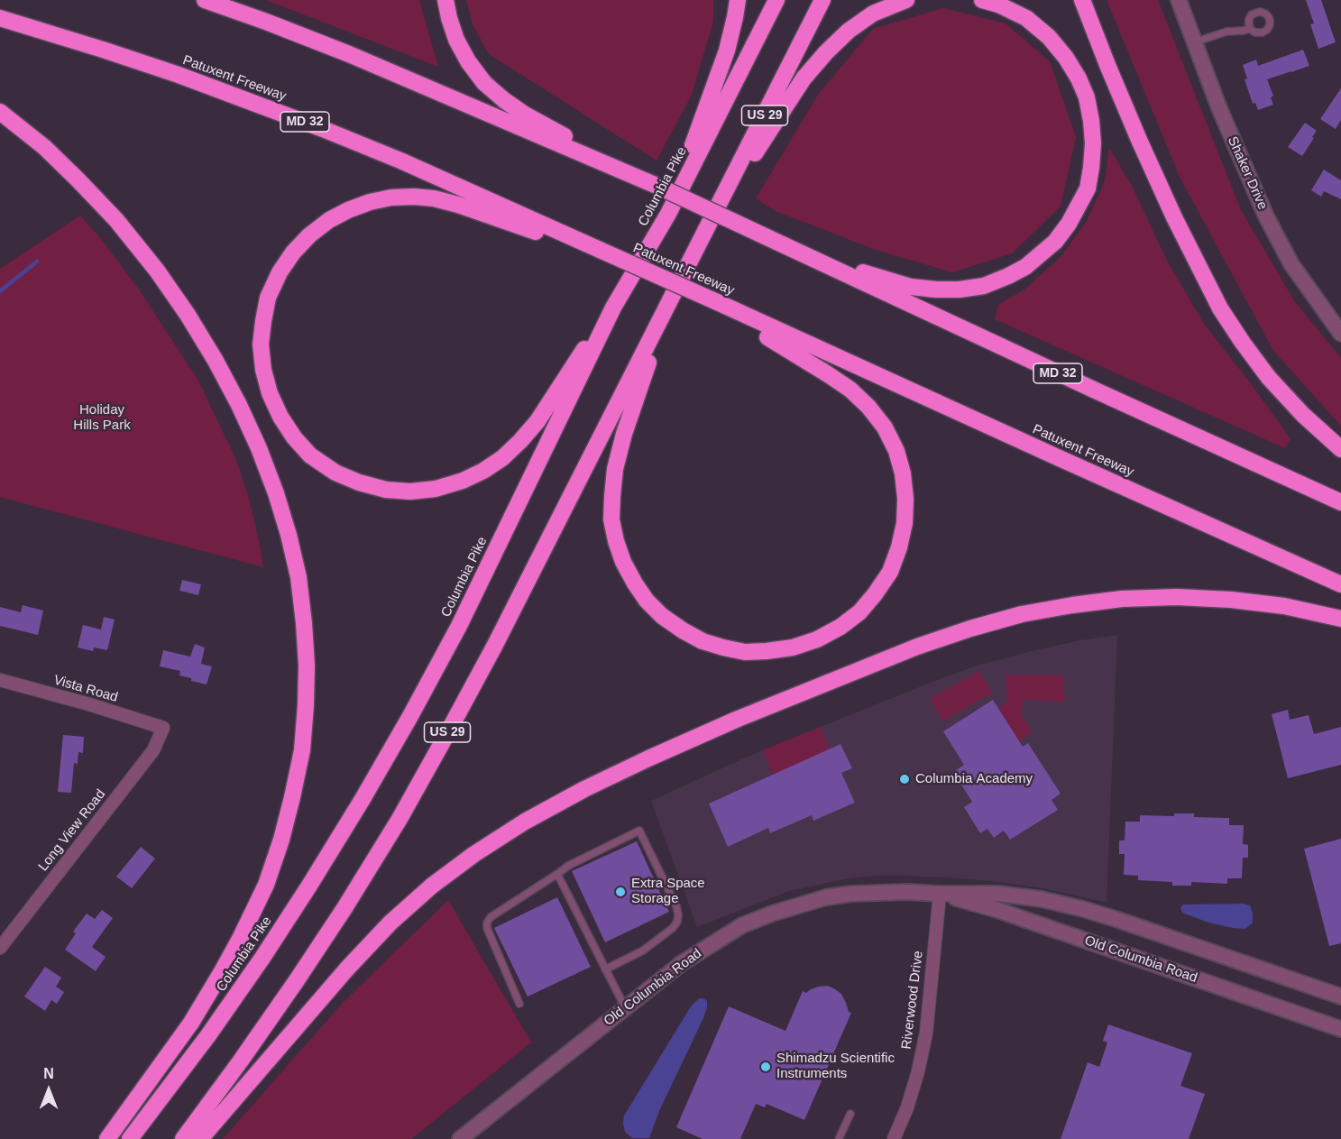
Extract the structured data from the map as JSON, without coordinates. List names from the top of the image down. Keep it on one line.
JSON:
{"streets":{"highway":["Patuxent Freeway","US 29","MD 32","Columbia Pike"],"street":["Shaker Drive","Vista Road","Long View Road","Old Columbia Road","Riverwood Drive"]},"crossings":[["Vista Road","Long View Road"],["Old Columbia Road","Riverwood Drive"]],"parks":["Holiday Hills Park"],"places":["Columbia Academy","Extra Space Storage","Shimadzu Scientific Instruments"],"north":"top"}
